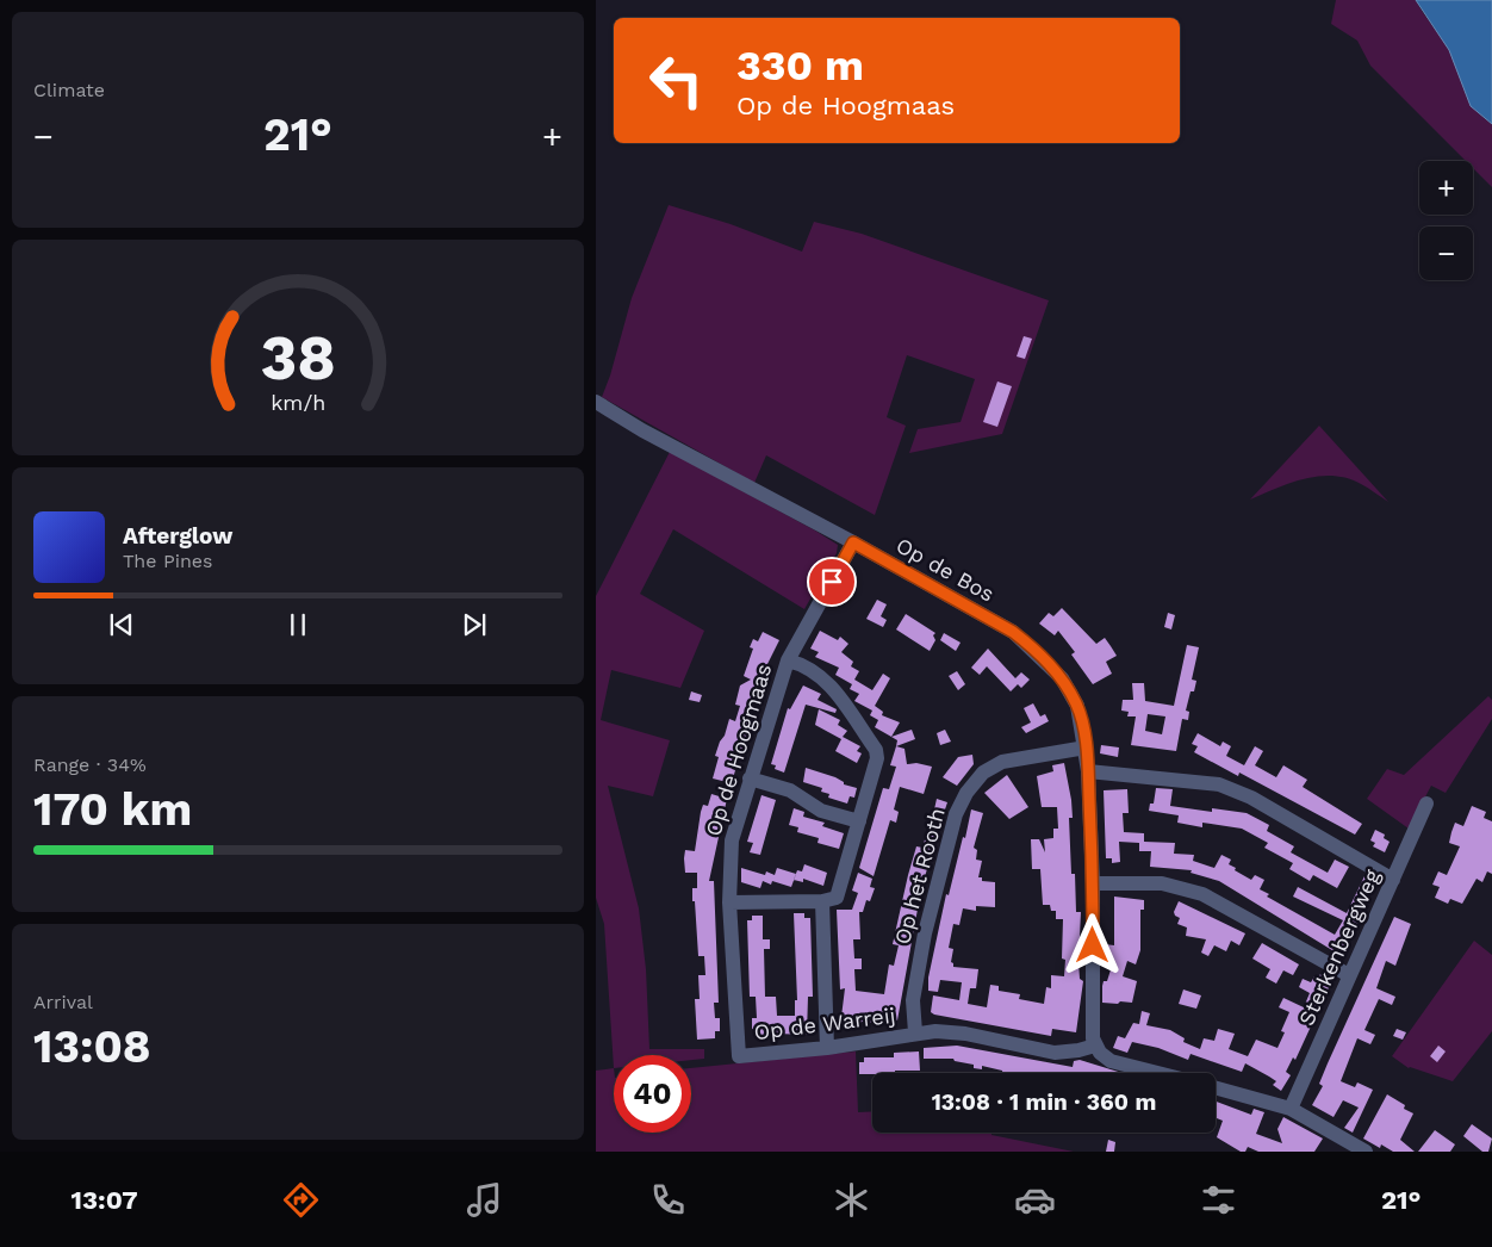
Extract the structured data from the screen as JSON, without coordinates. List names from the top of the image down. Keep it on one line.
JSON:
{"streets":{"street":["Op de Bos","Op de Hoogmaas","Op het Rooth","Sterkenbergweg","Op de Warreij"]},"crossings":[["Op de Bos","Op de Hoogmaas"],["Op de Bos","Op het Rooth"],["Op de Bos","Op de Warreij"],["Op de Hoogmaas","Op de Warreij"],["Op het Rooth","Op de Warreij"]],"page":{"tile":["Climate",["Range · 34%","170 km"],["Arrival","13:08"]],"turn":["330 m","Op de Hoogmaas"],"heat":["−","21°","+"],"map_buttons":["+","−"],"song":["Afterglow","The Pines"],"limit":"40","trip":"13:08 · 1 min · 360 m","tabs":["13:07","21°"],"gauge":["38","km/h"]}}
